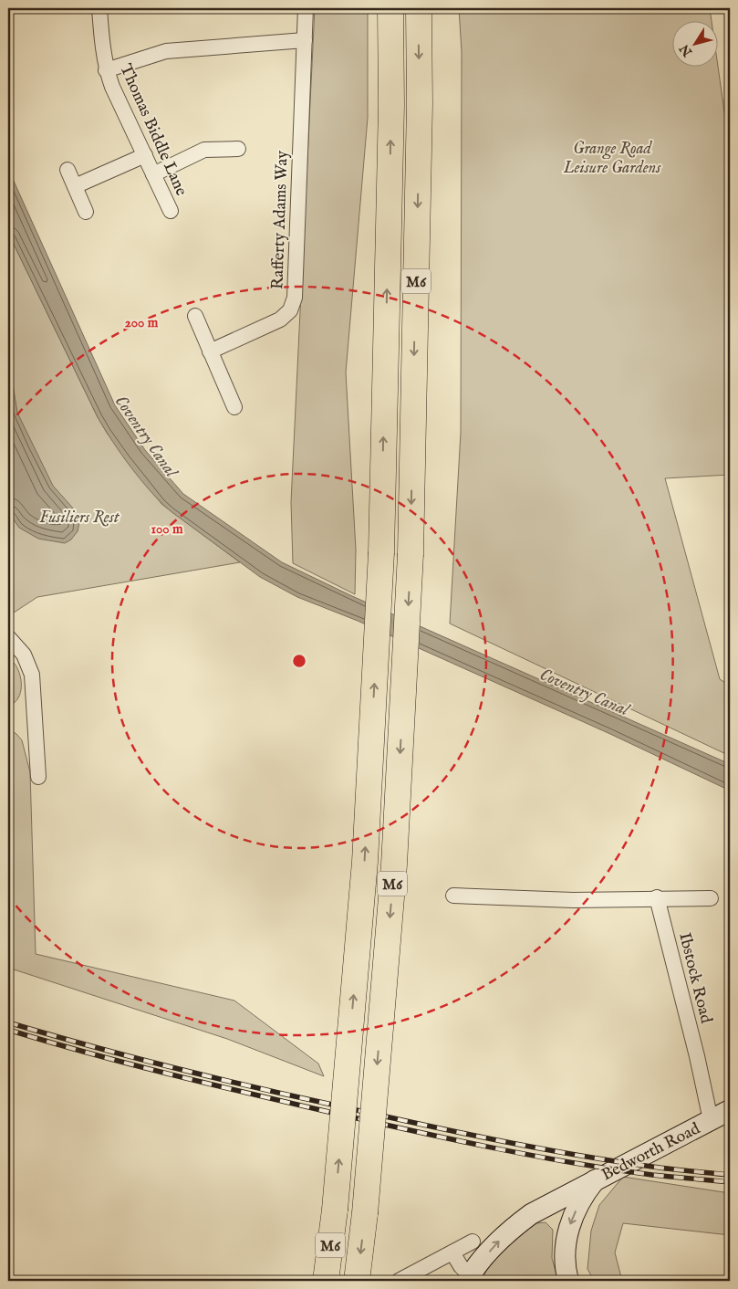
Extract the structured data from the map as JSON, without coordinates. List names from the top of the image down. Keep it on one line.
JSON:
{"streets":{"highway":["M6"],"main road":["Bedworth Road"],"street":["Thomas Biddle Lane","Rafferty Adams Way","Ibstock Road"]},"crossings":[["Ibstock Road","Bedworth Road"]],"one_way":["Bedworth Road"],"water":["Coventry Canal"],"parks":["Grange Road Leisure Gardens","Fusiliers Rest"],"north":"bottom left","rings":["200 m","100 m"]}
